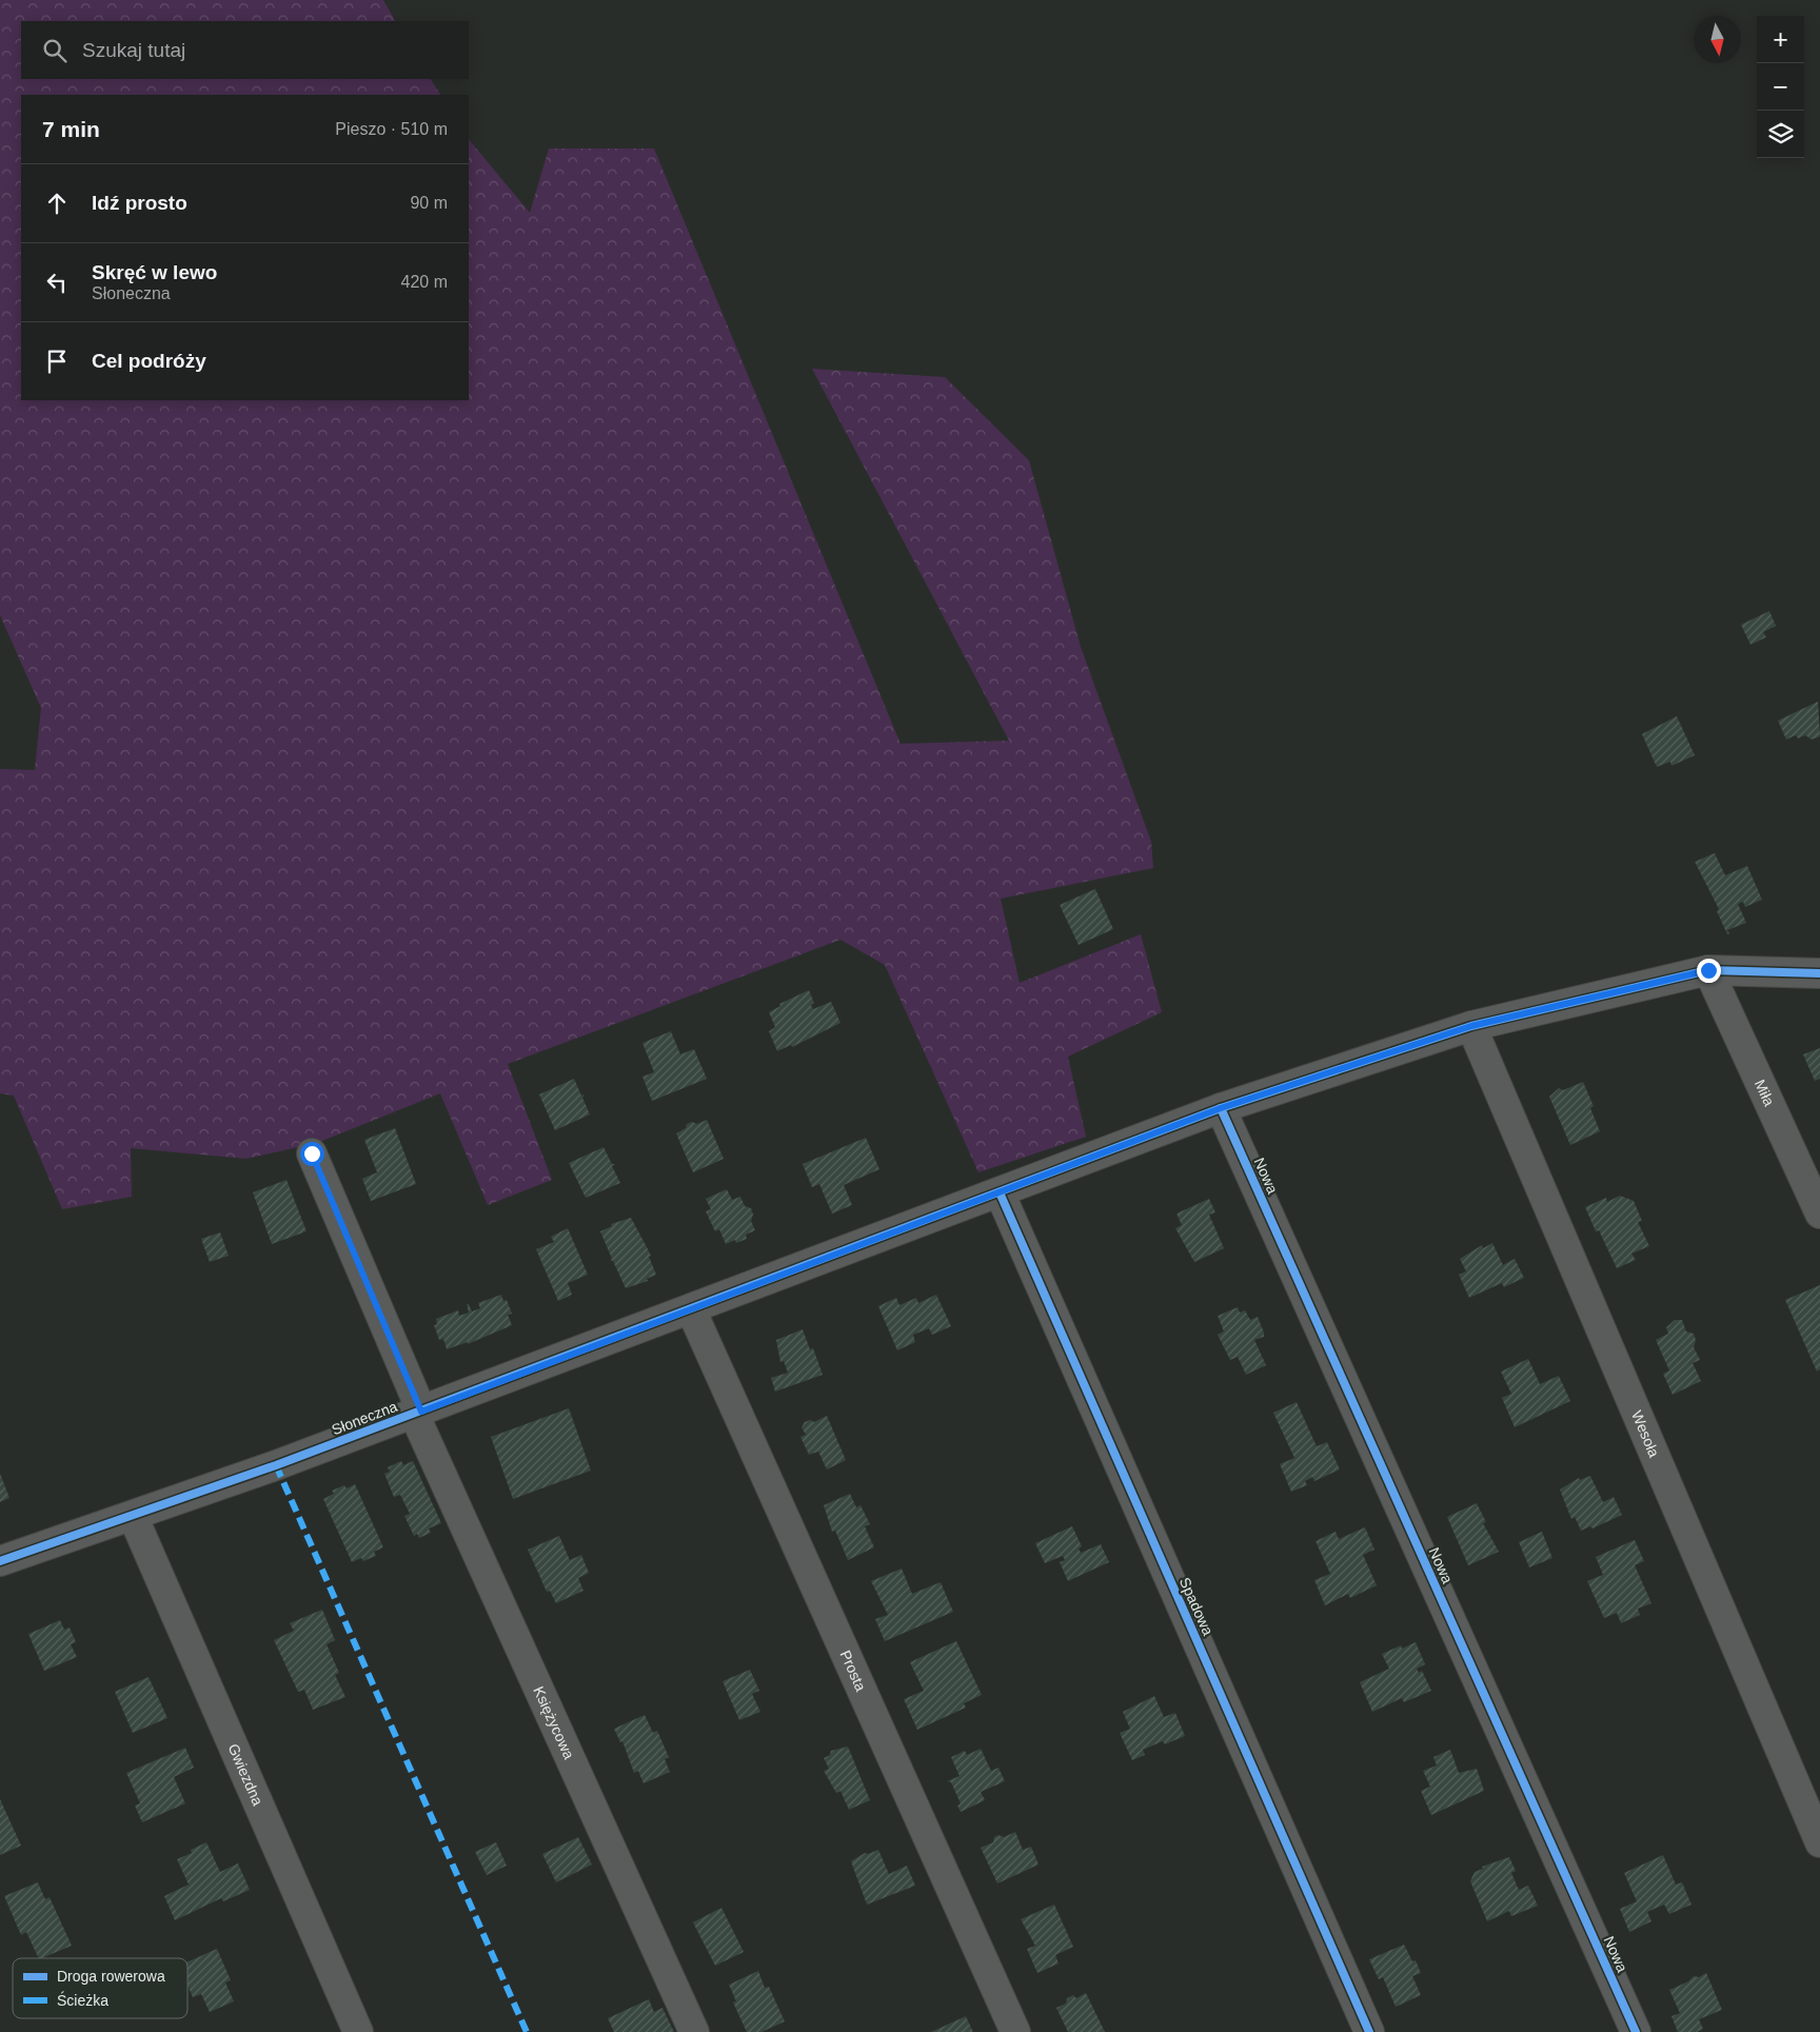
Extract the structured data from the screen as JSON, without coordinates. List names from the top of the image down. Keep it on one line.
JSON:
{"streets":{"street":["Miła","Nowa","Słoneczna","Wesoła","Spadowa","Prosta","Księżycowa","Gwiezdna"]},"crossings":[["Miła","Słoneczna"],["Nowa","Słoneczna"],["Słoneczna","Wesoła"],["Słoneczna","Spadowa"],["Słoneczna","Prosta"],["Słoneczna","Księżycowa"],["Słoneczna","Gwiezdna"]],"legend":["Droga rowerowa","Ścieżka"],"north":"bottom","page":{"map_buttons":["+","−"],"search":"Szukaj tutaj","heading":["7 min","Pieszo · 510 m"],"list":[["Idź prosto","90 m"],["Skręć w lewo","Słoneczna","420 m"],"Cel podróży"]}}
